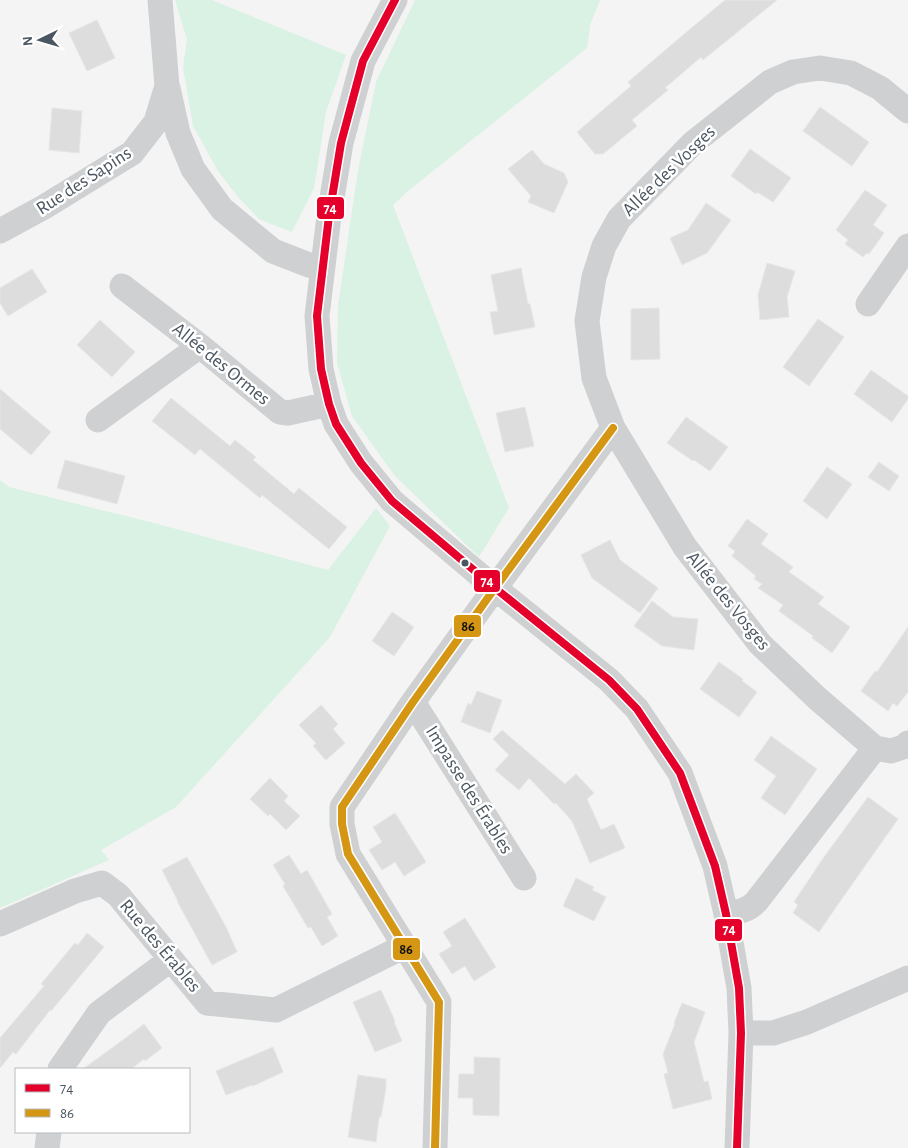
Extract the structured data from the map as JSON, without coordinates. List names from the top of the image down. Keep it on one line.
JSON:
{"streets":{"street":["Allée des Vosges","Rue des Sapins","Allée des Ormes","Impasse des Érables","Rue des Érables"]},"lines":["transit line 74","transit line 86"],"legend":["74","86"],"north":"left"}
